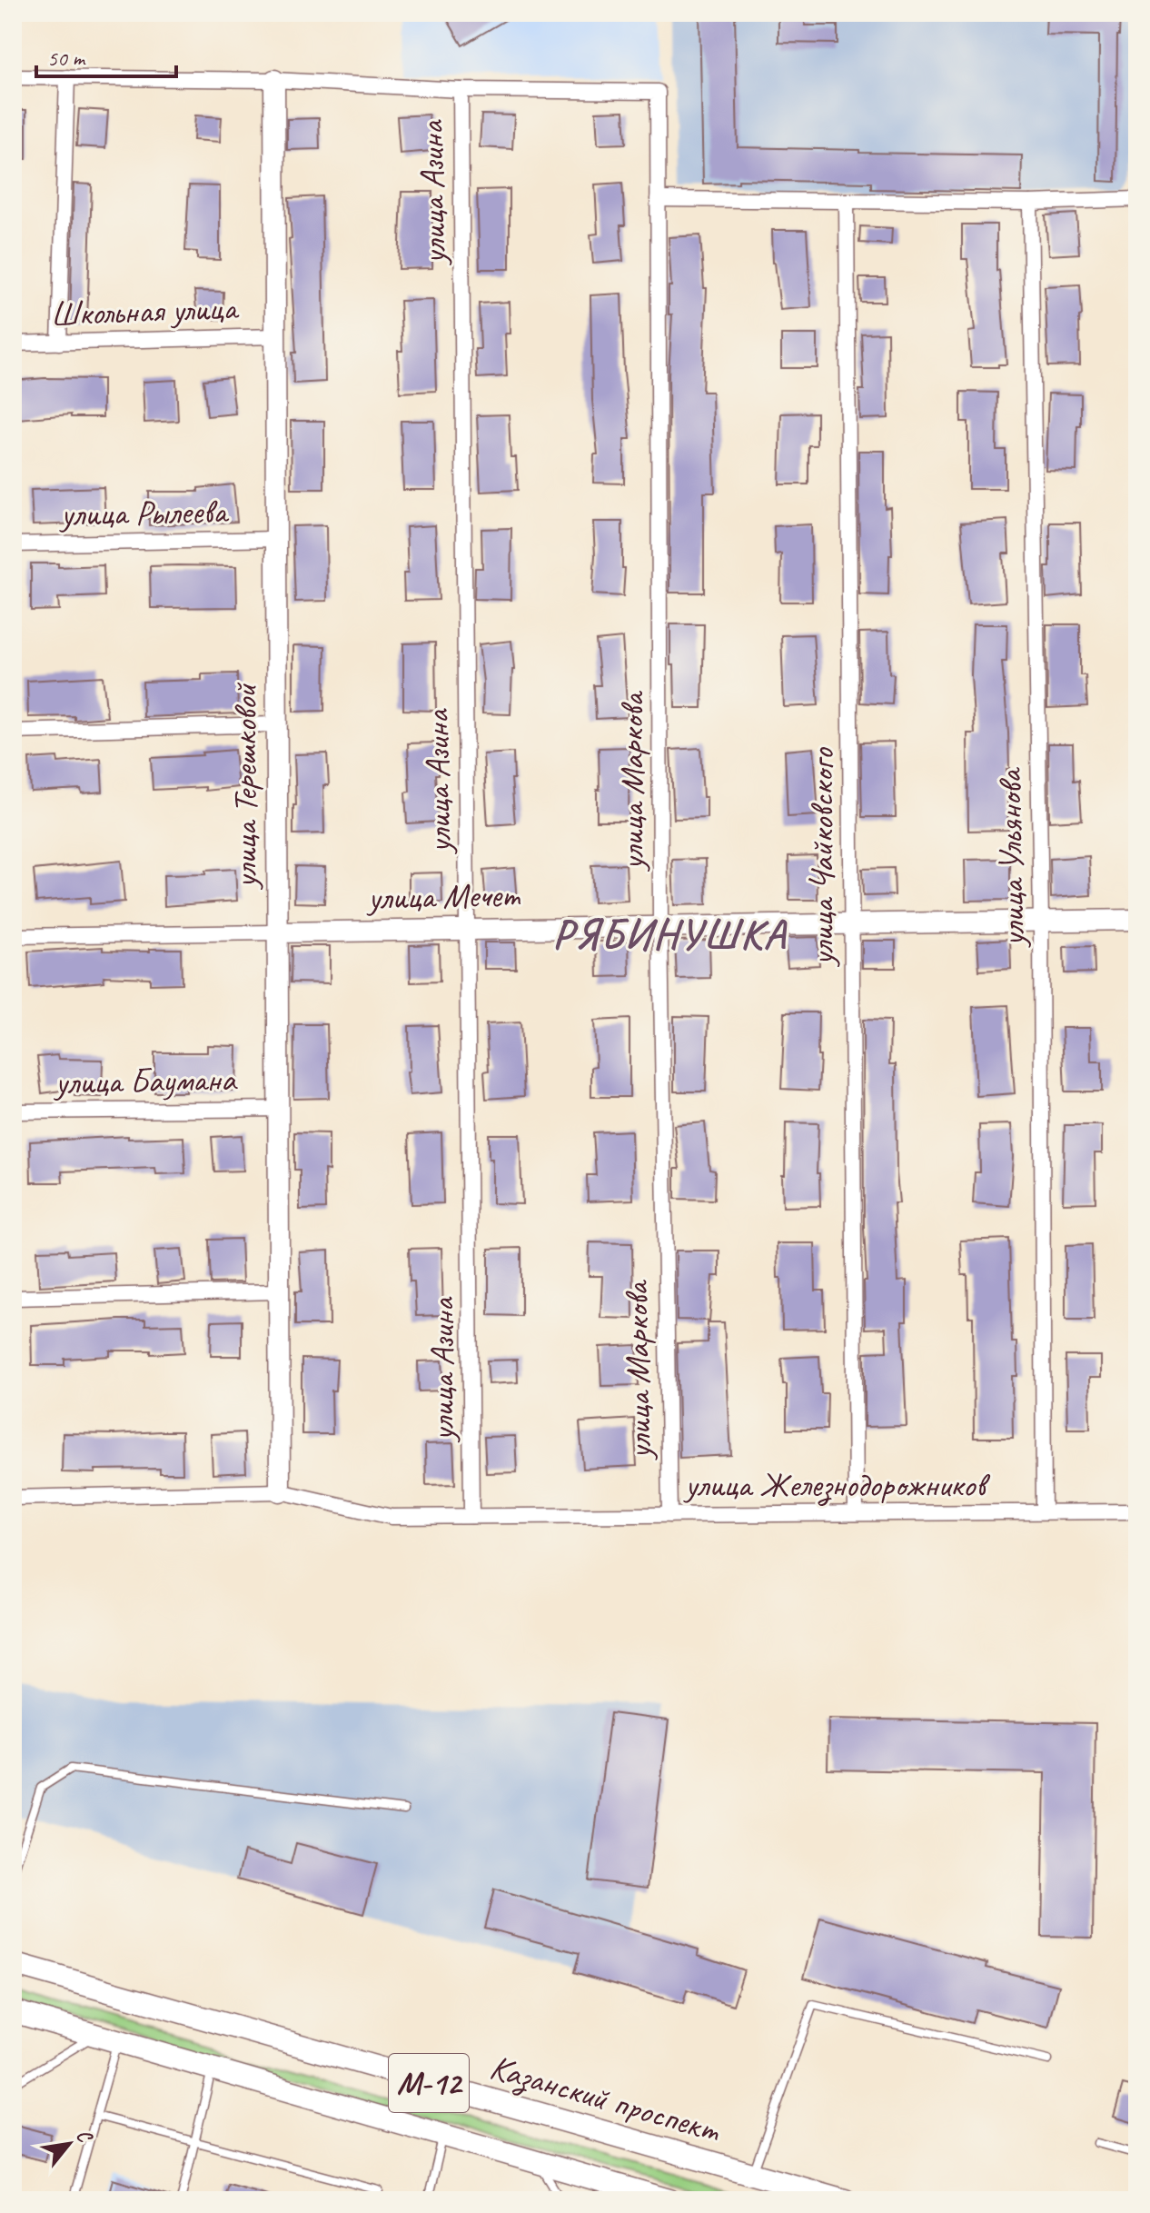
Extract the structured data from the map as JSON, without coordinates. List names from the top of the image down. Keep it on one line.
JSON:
{"streets":{"main road":["М-12","Казанский проспект"],"street":["улица Азина","Школьная улица","улица Рылеева","улица Маркова","улица Терешковой","улица Чайковского","улица Ульянова","улица Мечет","улица Баумана","улица Железнодорожников"]},"crossings":[["улица Азина","улица Маркова"],["улица Азина","улица Мечет"],["улица Азина","улица Железнодорожников"],["Школьная улица","улица Терешковой"],["улица Рылеева","улица Терешковой"],["улица Маркова","улица Мечет"],["улица Маркова","улица Железнодорожников"],["улица Терешковой","улица Мечет"],["улица Терешковой","улица Баумана"],["улица Терешковой","улица Железнодорожников"],["улица Чайковского","улица Мечет"],["улица Чайковского","улица Железнодорожников"],["улица Ульянова","улица Мечет"],["улица Ульянова","улица Железнодорожников"]],"districts":["РЯБИНУШКА"],"scale_bar":"50 m","north":"top right"}
